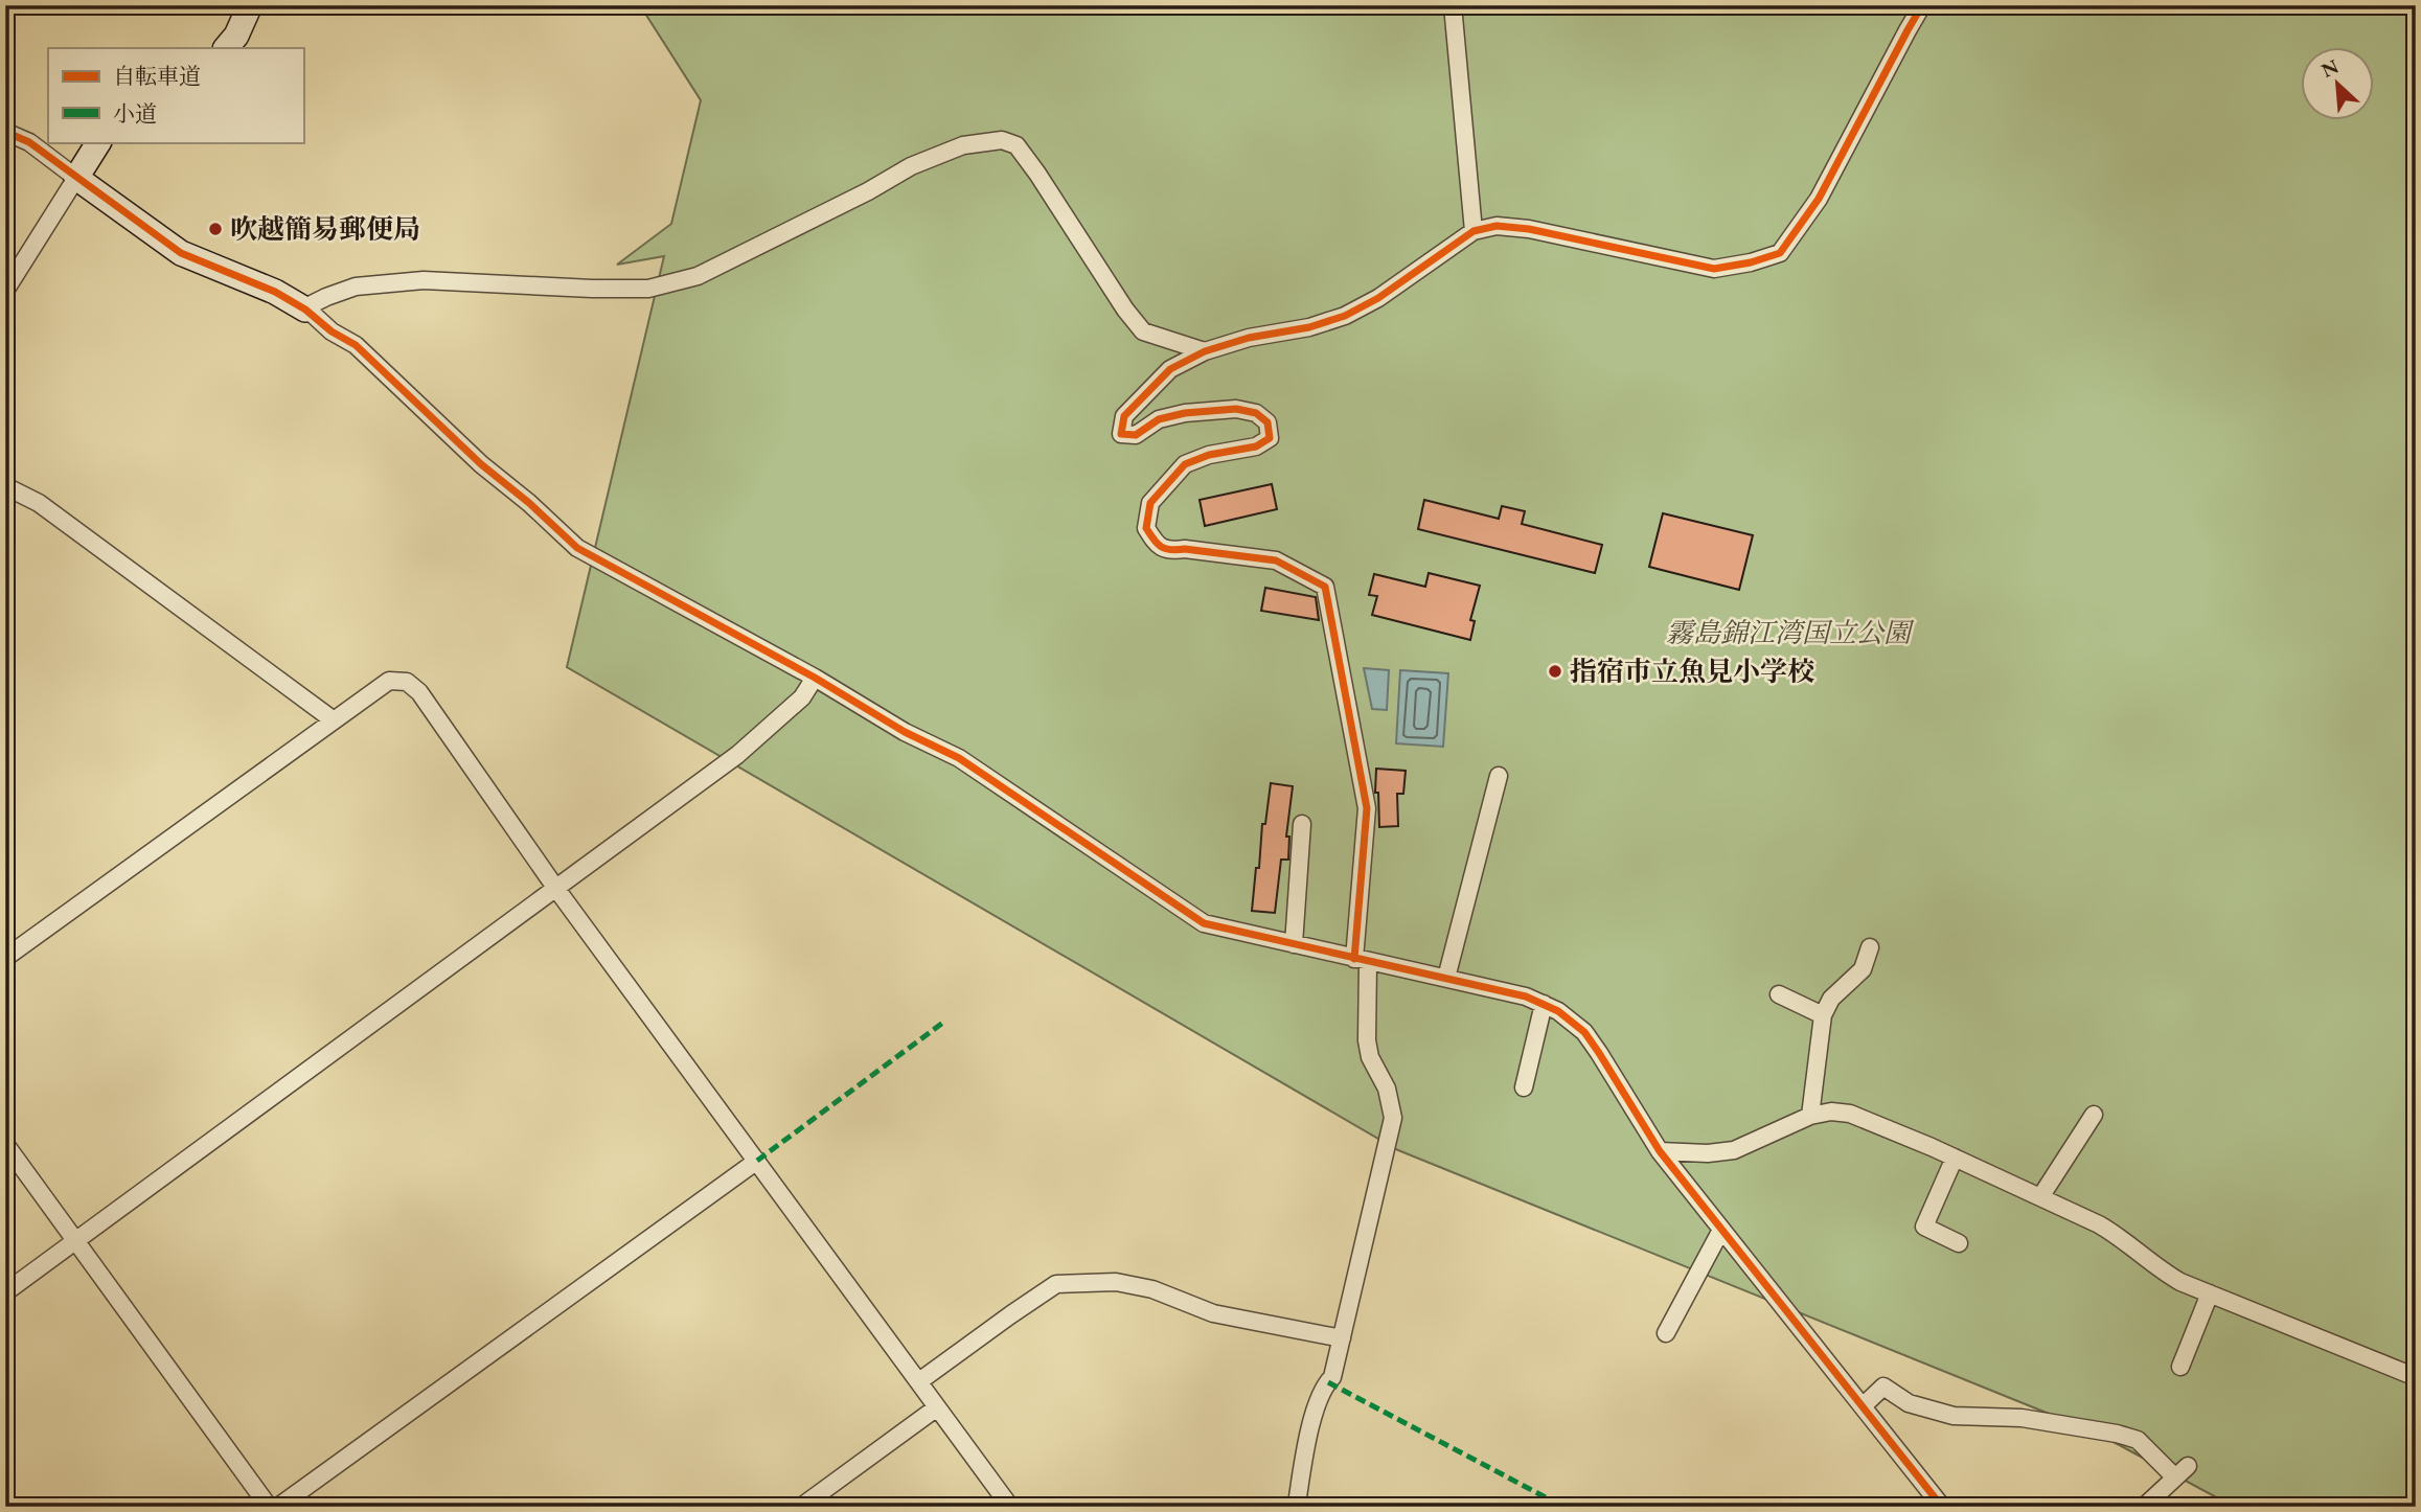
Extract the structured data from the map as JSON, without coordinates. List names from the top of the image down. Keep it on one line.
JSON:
{"parks":["霧島錦江湾国立公園"],"places":["吹越簡易郵便局","指宿市立魚見小学校"],"legend":["自転車道","小道"],"north":"top left"}
